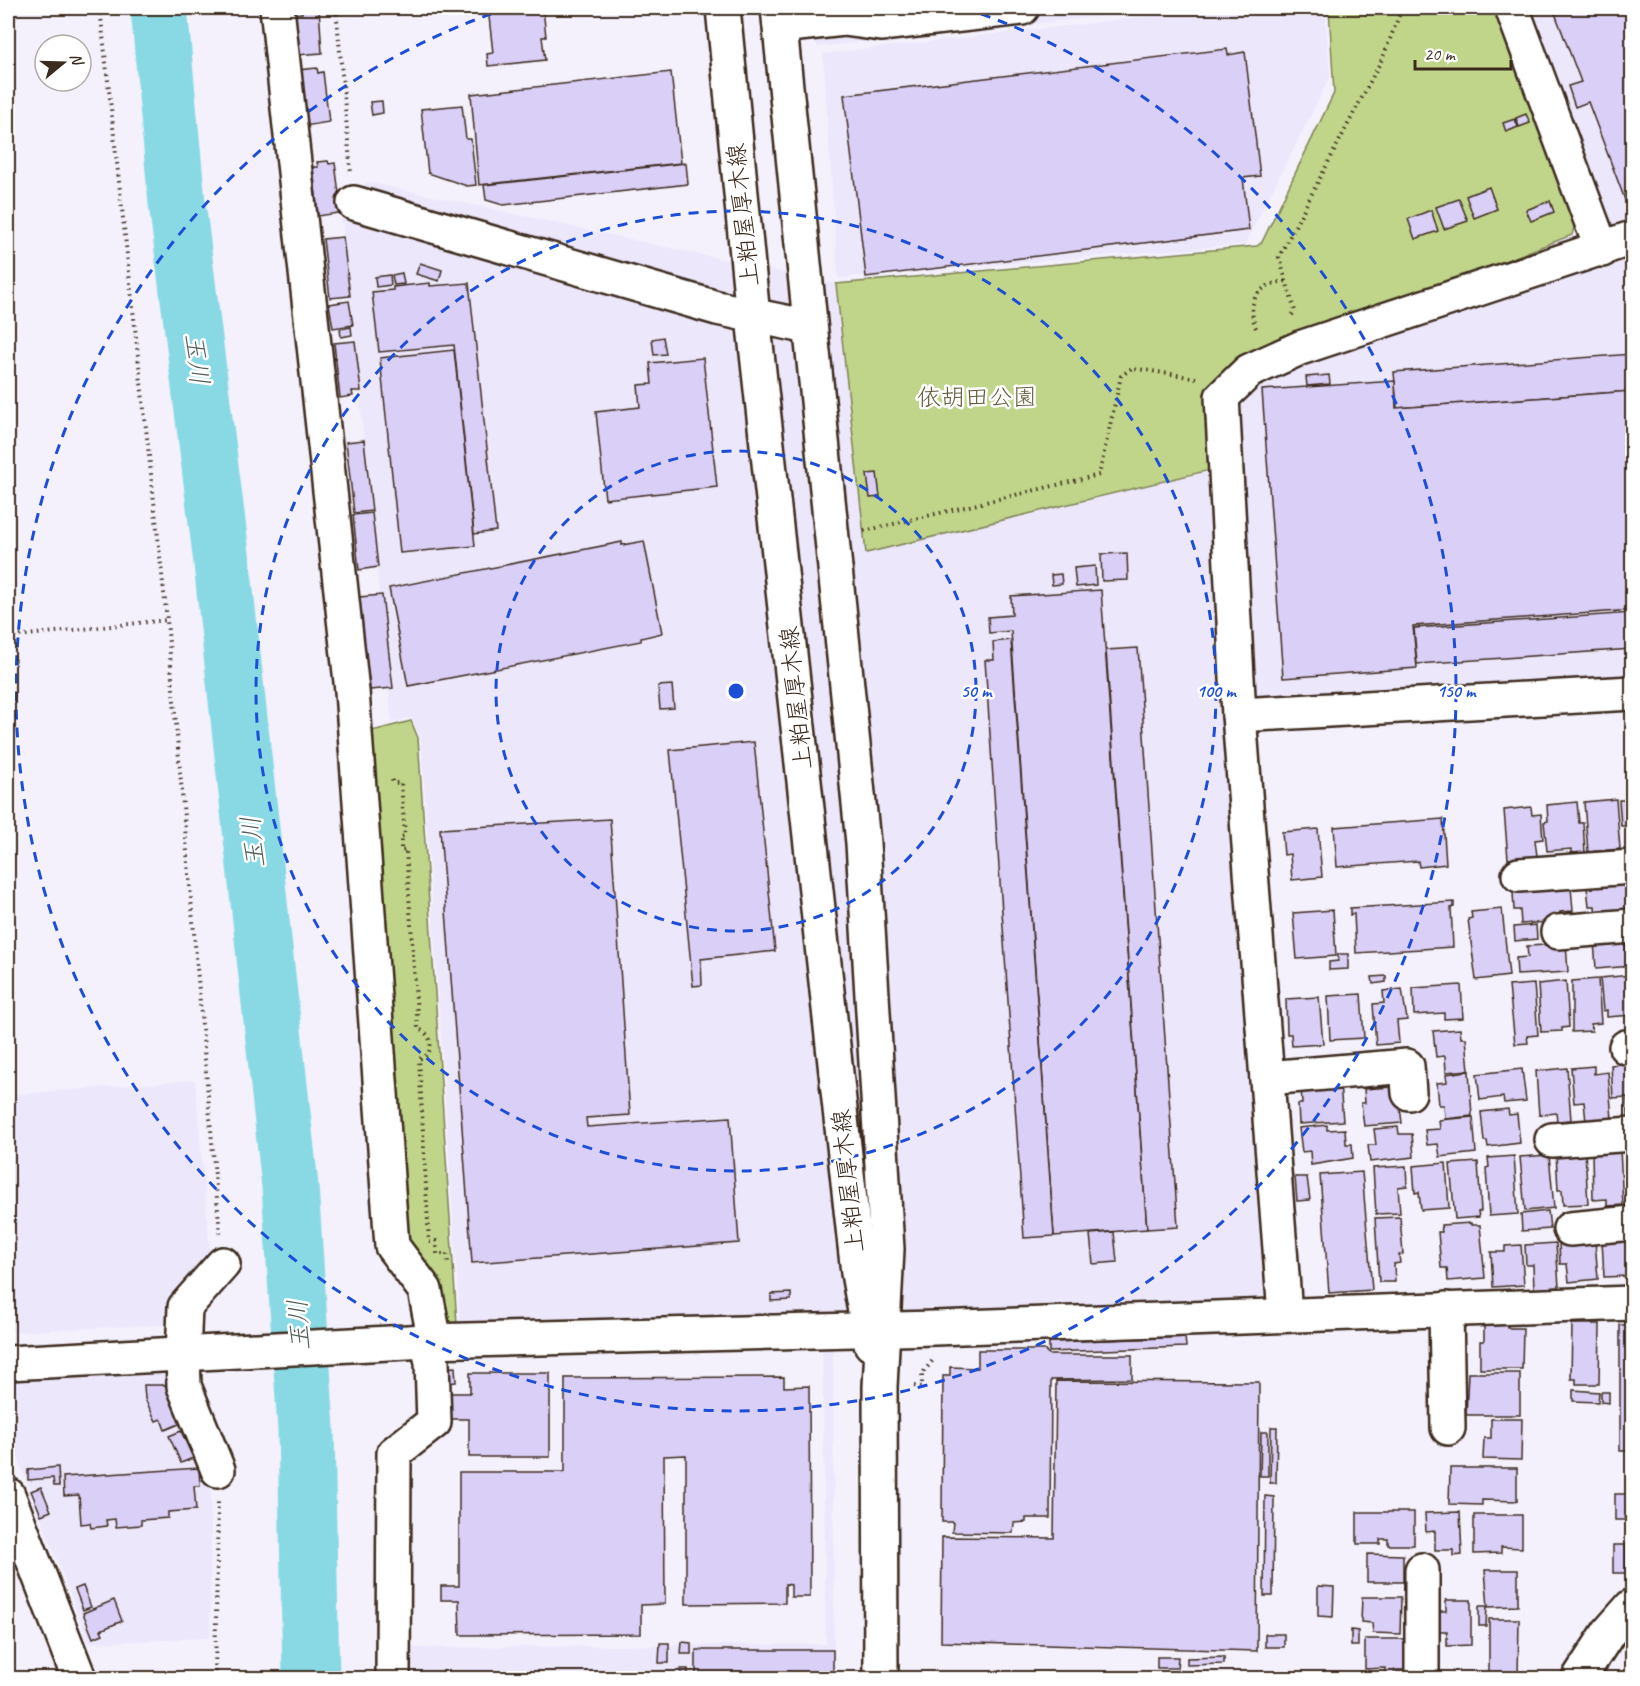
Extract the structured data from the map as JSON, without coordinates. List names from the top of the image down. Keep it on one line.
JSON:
{"streets":{"street":["上粕屋厚木線"]},"water":["玉川"],"parks":["依胡田公園"],"scale_bar":"20 m","north":"right","rings":["50 m","100 m","150 m"]}
